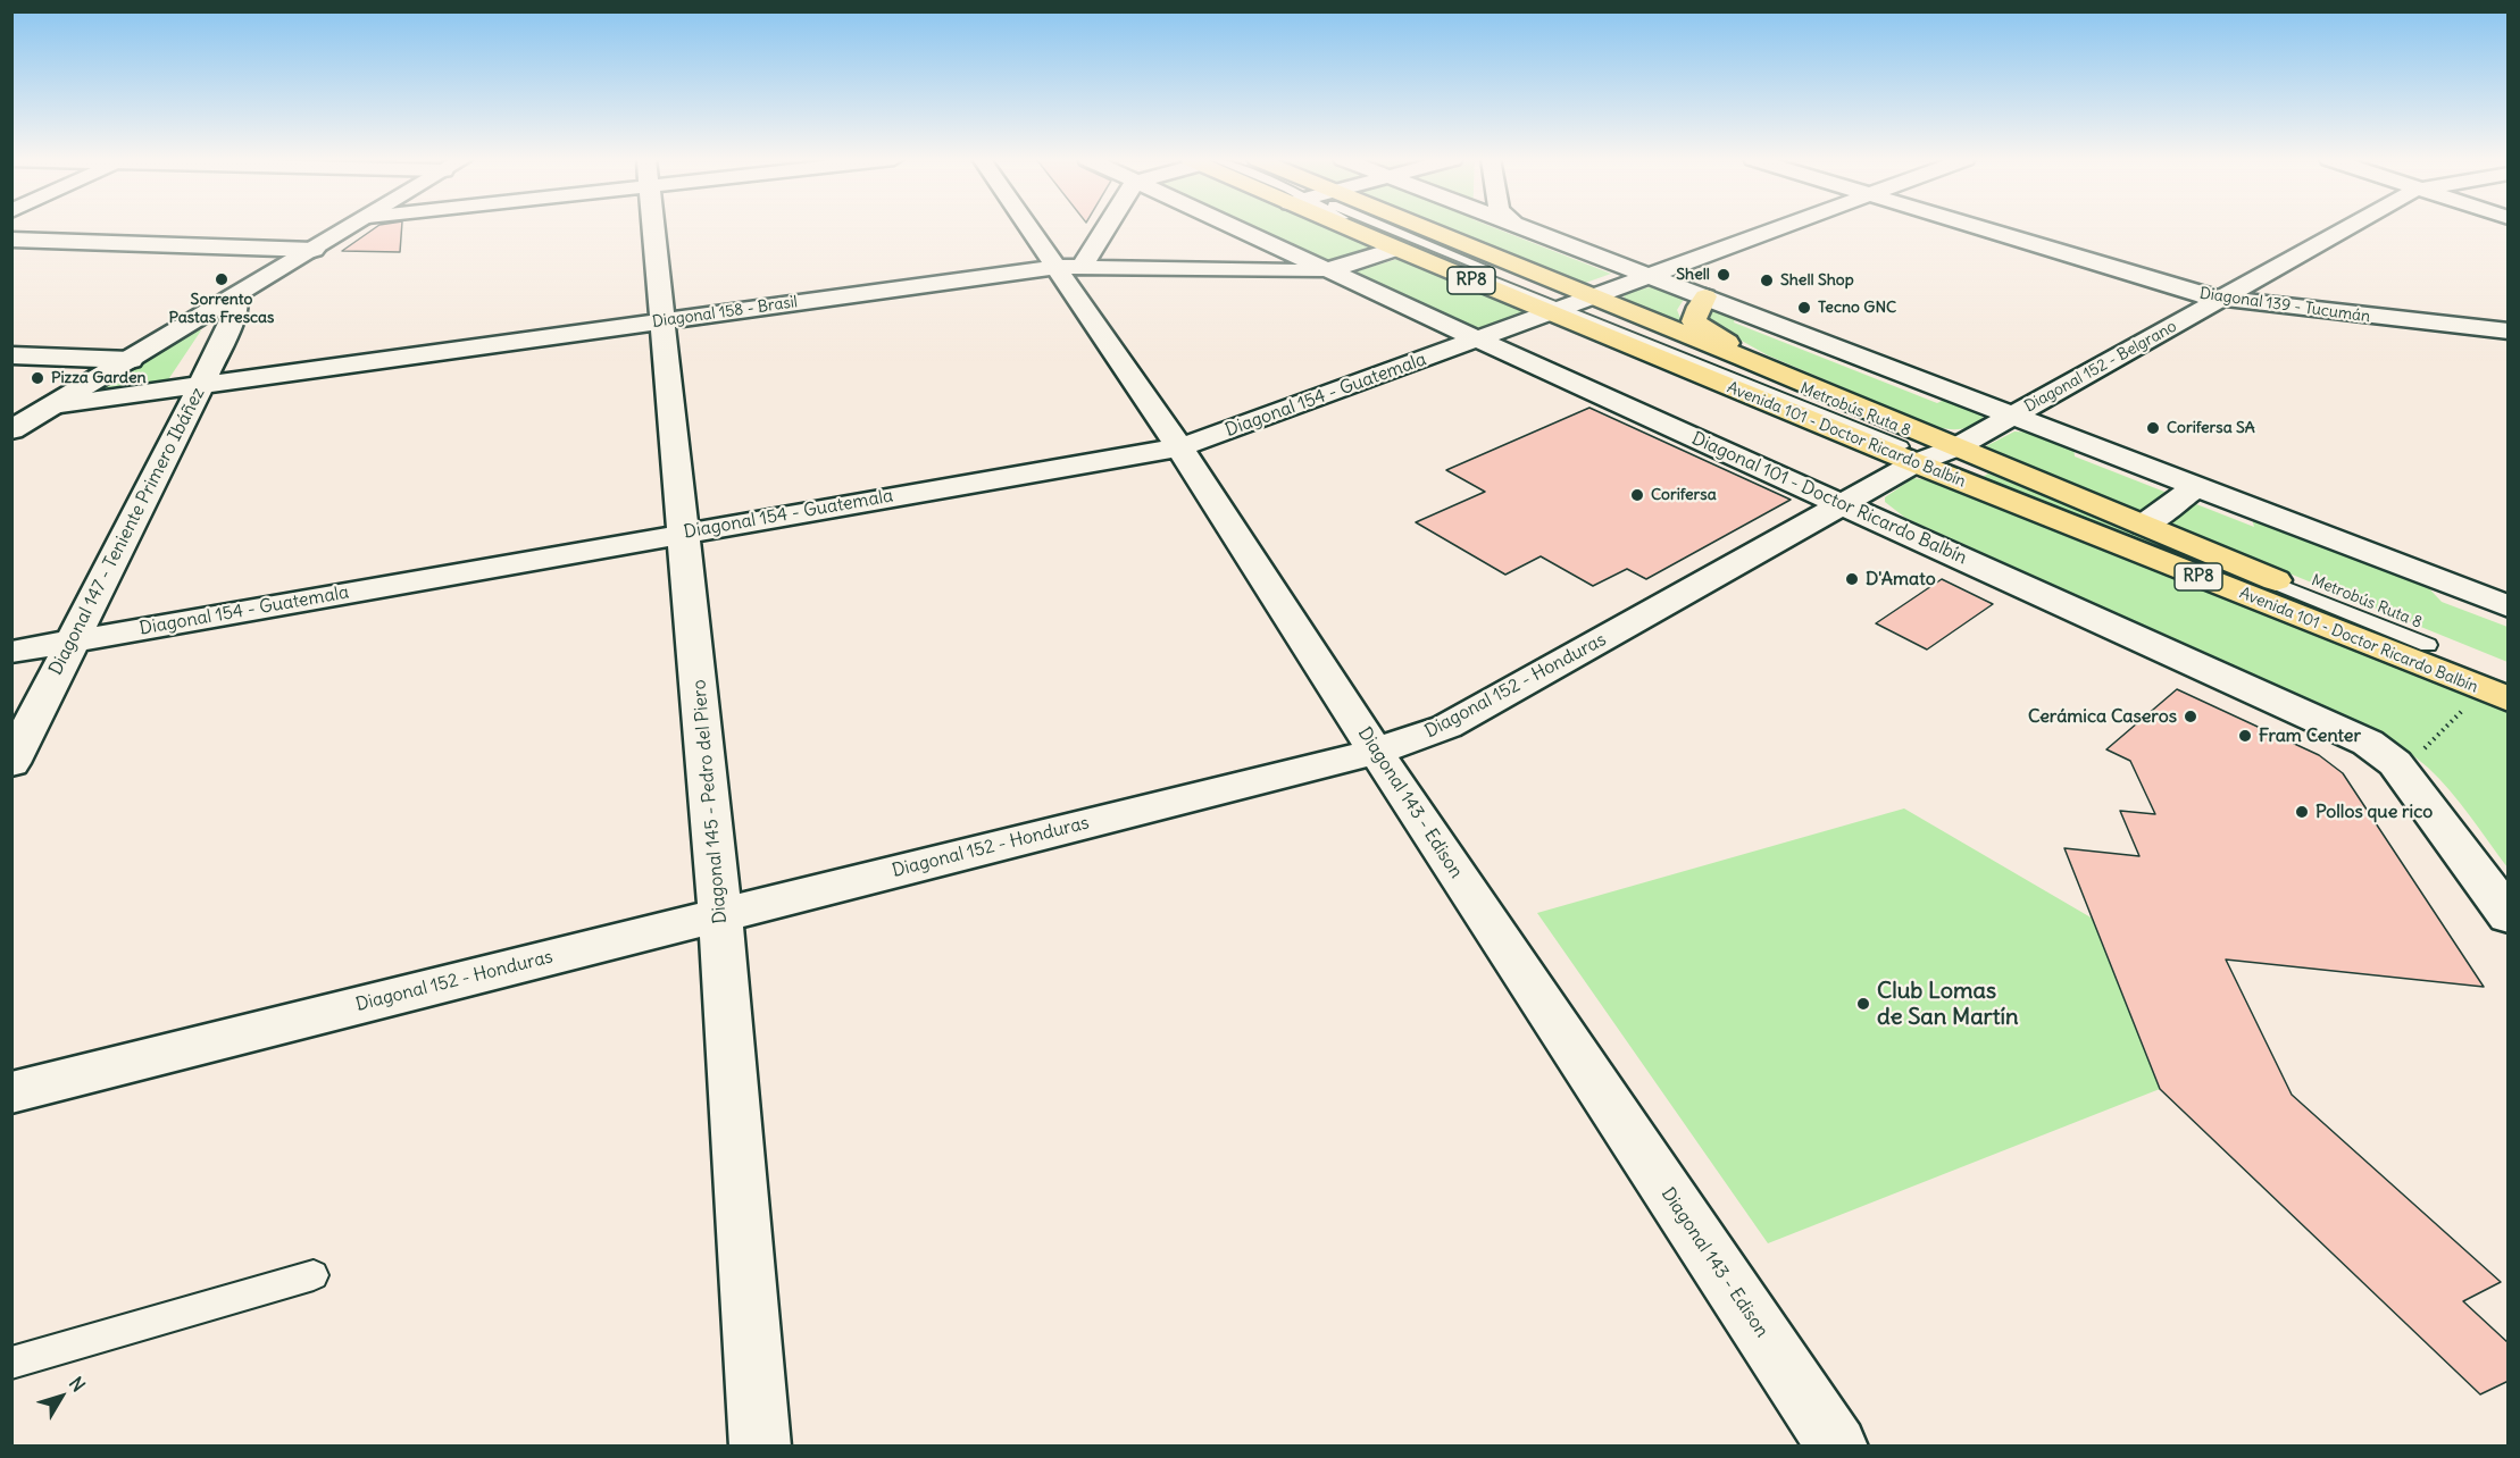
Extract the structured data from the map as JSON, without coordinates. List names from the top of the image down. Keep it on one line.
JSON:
{"streets":{"main road":["RP8","Avenida 101 - Doctor Ricardo Balbín"],"street":["Diagonal 139 - Tucumán","Diagonal 158 - Brasil","Diagonal 152 - Belgrano","Diagonal 154 - Guatemala","Diagonal 101 - Doctor Ricardo Balbín","Diagonal 147 - Teniente Primero Ibáñez","Diagonal 152 - Honduras","Diagonal 145 - Pedro del Piero","Diagonal 143 - Edison"],"lane":["Metrobús Ruta 8"]},"crossings":[["Diagonal 139 - Tucumán","Diagonal 152 - Belgrano"],["Diagonal 158 - Brasil","Avenida 101 - Doctor Ricardo Balbín"],["Diagonal 158 - Brasil","Diagonal 101 - Doctor Ricardo Balbín"],["Diagonal 158 - Brasil","Diagonal 147 - Teniente Primero Ibáñez"],["Diagonal 158 - Brasil","Diagonal 145 - Pedro del Piero"],["Diagonal 158 - Brasil","Diagonal 143 - Edison"],["Diagonal 152 - Belgrano","Metrobús Ruta 8"],["Diagonal 152 - Belgrano","Avenida 101 - Doctor Ricardo Balbín"],["Diagonal 152 - Belgrano","Diagonal 152 - Honduras"],["Diagonal 154 - Guatemala","Avenida 101 - Doctor Ricardo Balbín"],["Diagonal 154 - Guatemala","Diagonal 101 - Doctor Ricardo Balbín"],["Diagonal 154 - Guatemala","Diagonal 147 - Teniente Primero Ibáñez"],["Diagonal 154 - Guatemala","Diagonal 145 - Pedro del Piero"],["Diagonal 154 - Guatemala","Diagonal 143 - Edison"],["Metrobús Ruta 8","Avenida 101 - Doctor Ricardo Balbín"],["Metrobús Ruta 8","Diagonal 152 - Honduras"],["Avenida 101 - Doctor Ricardo Balbín","Diagonal 152 - Honduras"],["Diagonal 101 - Doctor Ricardo Balbín","Diagonal 152 - Honduras"],["Diagonal 152 - Honduras","Diagonal 145 - Pedro del Piero"],["Diagonal 152 - Honduras","Diagonal 143 - Edison"]],"places":["Shell","Sorrento Pastas Frescas","Shell Shop","Tecno GNC","Pizza Garden","Corifersa SA","Corifersa","D'Amato","Cerámica Caseros","Fram Center","Pollos que rico","Club Lomas de San Martín"],"north":"top right"}
